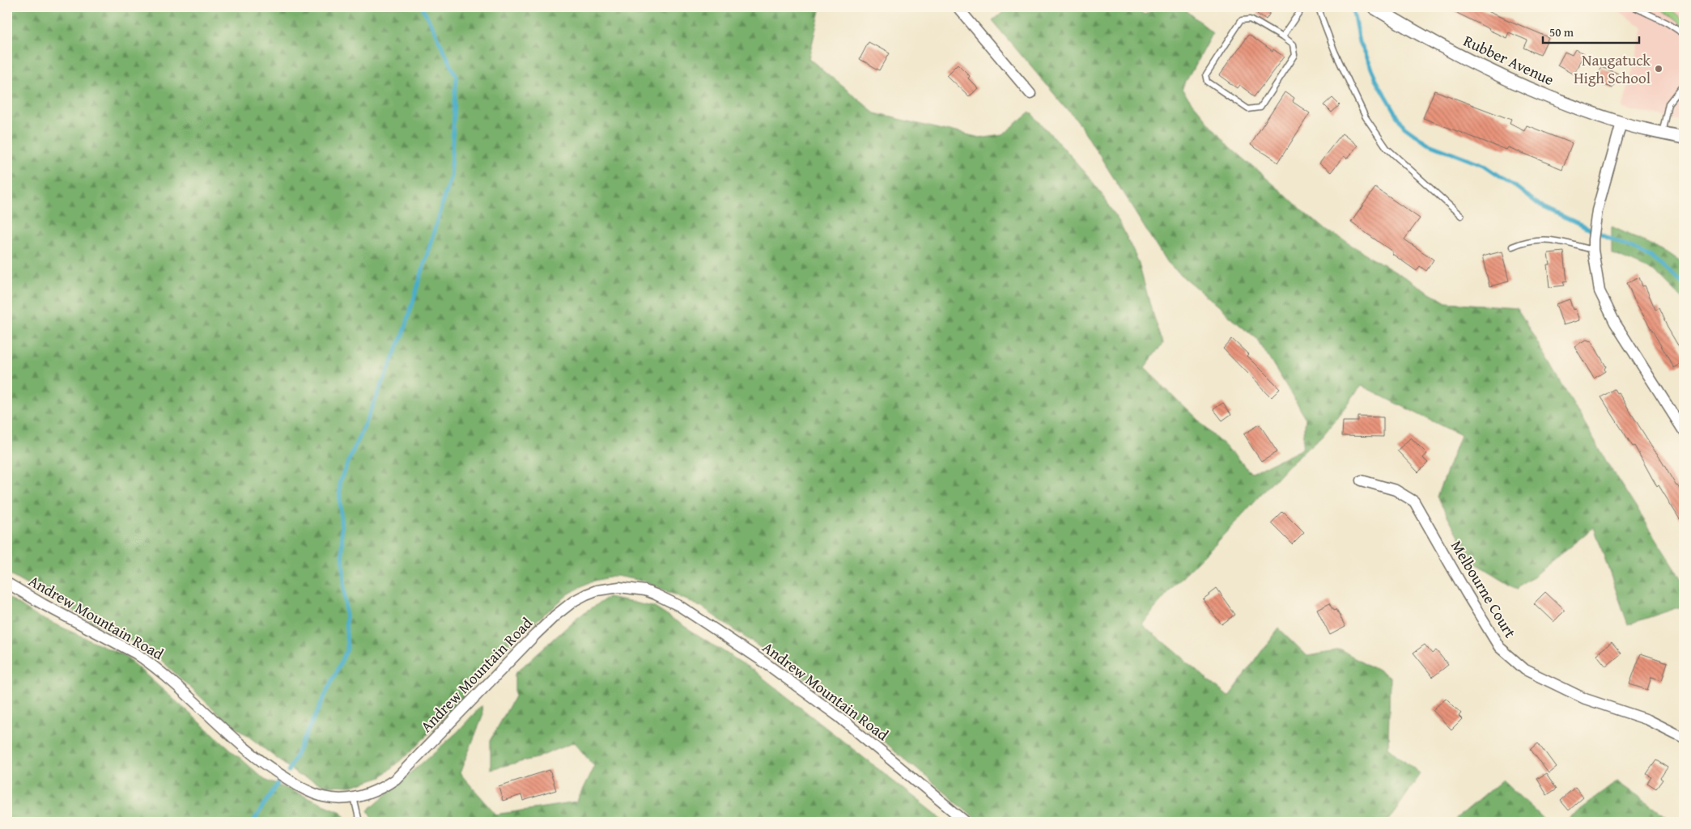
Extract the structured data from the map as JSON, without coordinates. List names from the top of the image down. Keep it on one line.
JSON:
{"streets":{"street":["Rubber Avenue","Melbourne Court","Andrew Mountain Road"]},"places":["Naugatuck High School"],"scale_bar":"50 m"}
